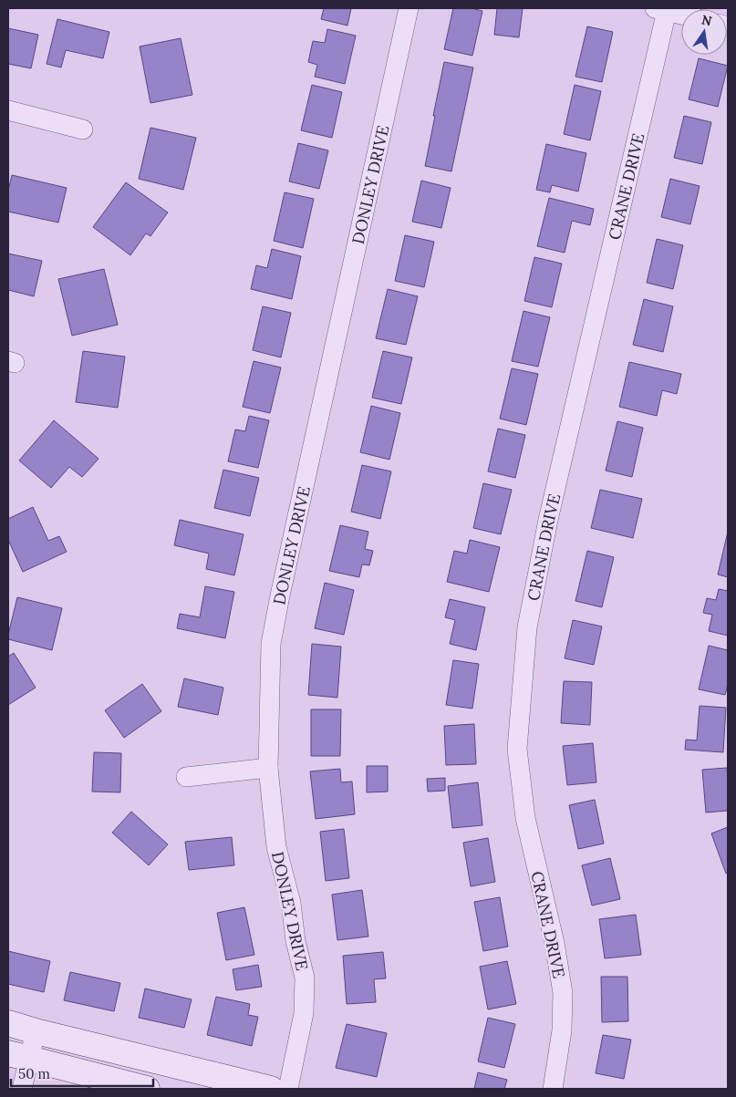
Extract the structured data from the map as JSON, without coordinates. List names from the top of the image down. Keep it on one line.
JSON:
{"streets":{"street":["DONLEY DRIVE","CRANE DRIVE"]},"scale_bar":"50 m","north":"top"}
